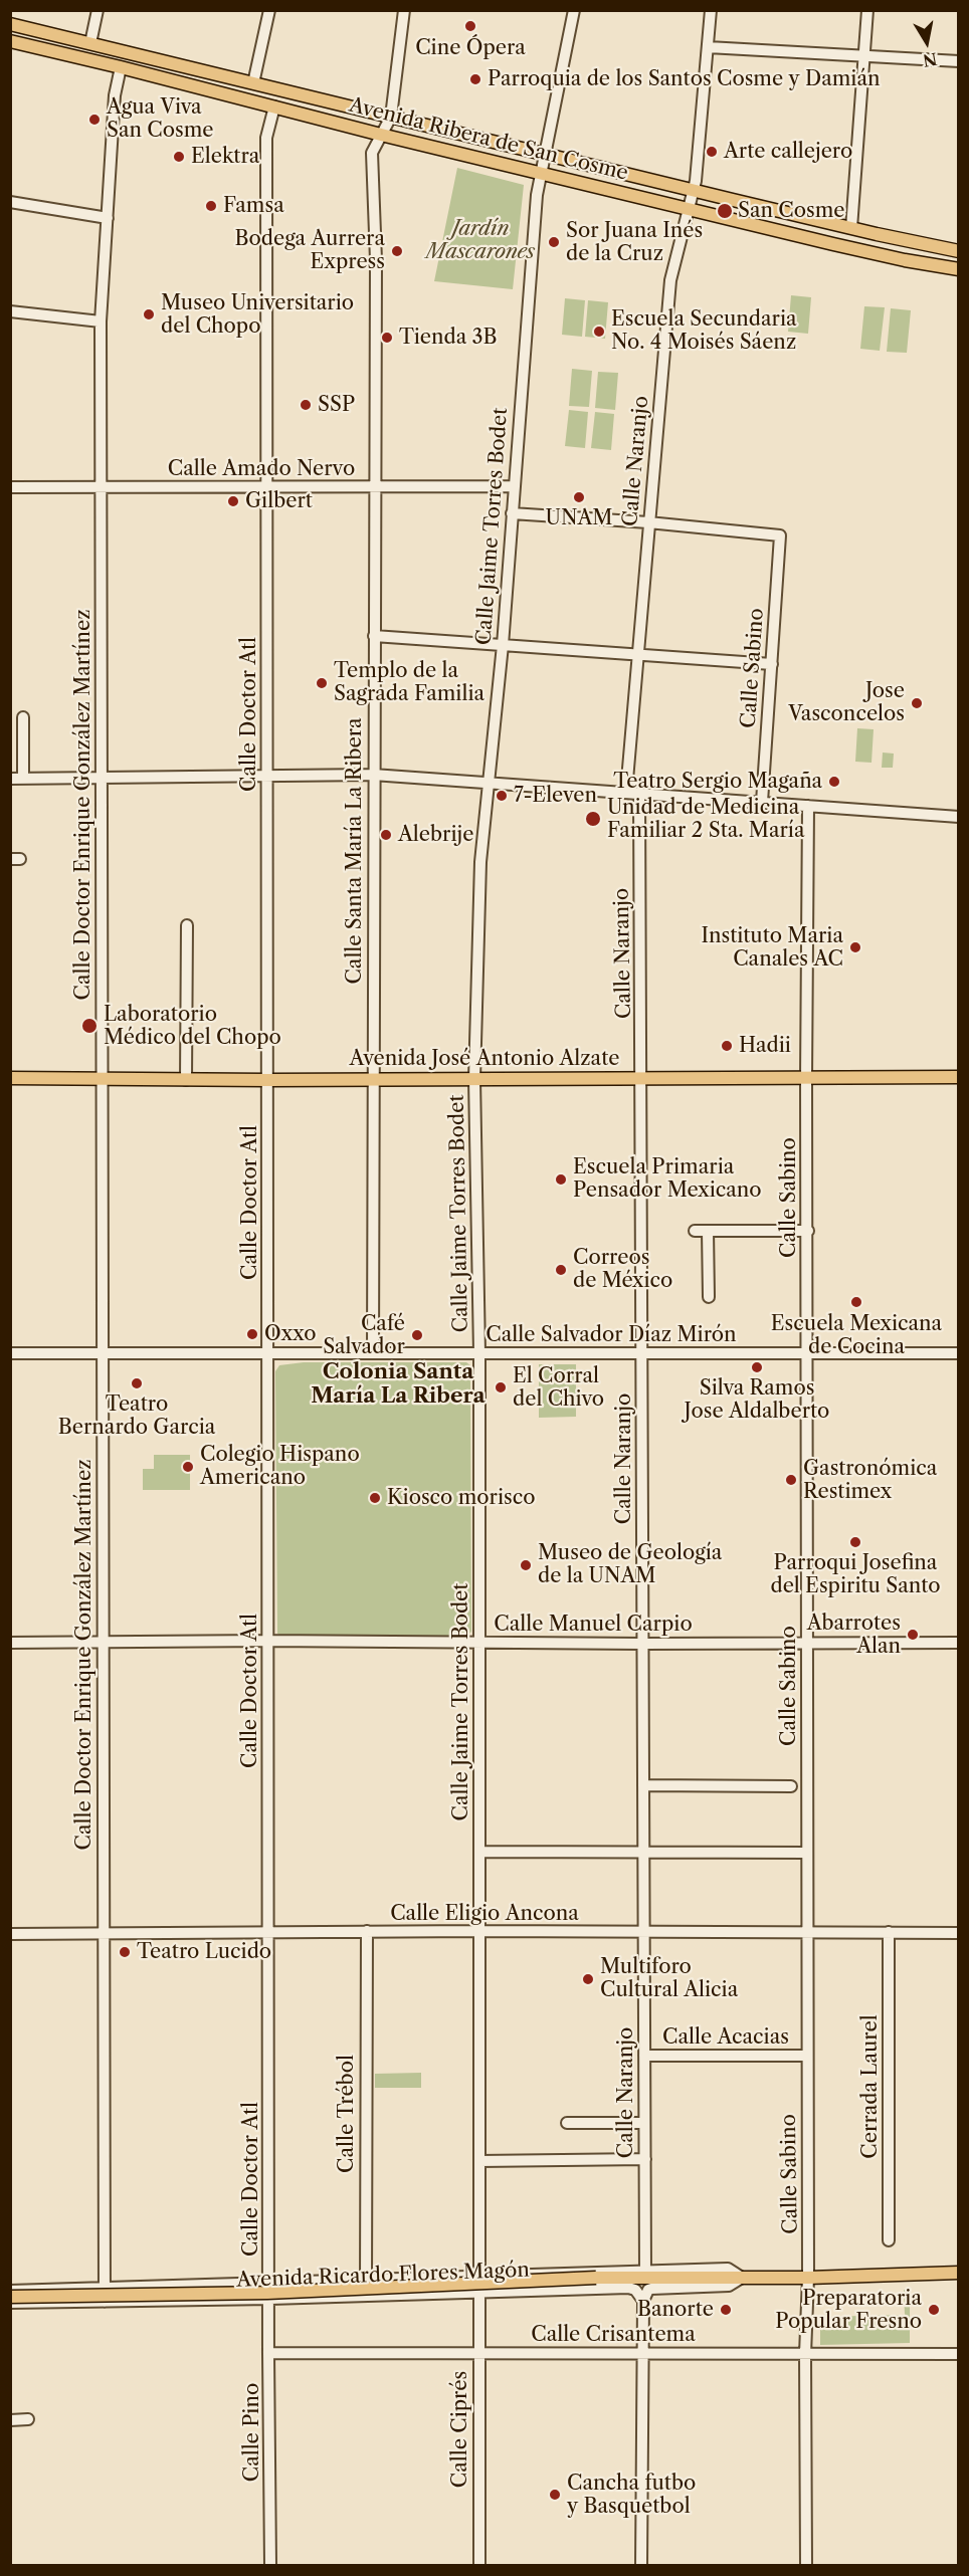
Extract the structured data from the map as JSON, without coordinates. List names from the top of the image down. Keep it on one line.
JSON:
{"streets":{"main road":["Avenida Ribera de San Cosme","Avenida José Antonio Alzate","Avenida Ricardo Flores Magón"],"street":["Calle Naranjo","Calle Amado Nervo","Calle Jaime Torres Bodet","Calle Sabino","Calle Doctor Atl","Calle Doctor Enrique González Martínez","Calle Santa María La Ribera","Calle Salvador Díaz Mirón","Calle Manuel Carpio","Calle Eligio Ancona","Calle Acacias","Cerrada Laurel","Calle Trébol","Calle Crisantema","Calle Ciprés","Calle Pino"]},"crossings":[["Avenida Ribera de San Cosme","Calle Naranjo"],["Avenida Ribera de San Cosme","Calle Jaime Torres Bodet"],["Avenida Ribera de San Cosme","Calle Doctor Atl"],["Avenida Ribera de San Cosme","Calle Doctor Enrique González Martínez"],["Avenida Ribera de San Cosme","Calle Santa María La Ribera"],["Calle Naranjo","Calle Sabino"],["Calle Naranjo","Avenida José Antonio Alzate"],["Calle Naranjo","Calle Salvador Díaz Mirón"],["Calle Naranjo","Calle Manuel Carpio"],["Calle Naranjo","Calle Eligio Ancona"],["Calle Naranjo","Calle Acacias"],["Calle Naranjo","Avenida Ricardo Flores Magón"],["Calle Amado Nervo","Calle Jaime Torres Bodet"],["Calle Amado Nervo","Calle Doctor Atl"],["Calle Amado Nervo","Calle Doctor Enrique González Martínez"],["Calle Amado Nervo","Calle Santa María La Ribera"],["Calle Jaime Torres Bodet","Avenida José Antonio Alzate"],["Calle Jaime Torres Bodet","Calle Salvador Díaz Mirón"],["Calle Jaime Torres Bodet","Calle Manuel Carpio"],["Calle Jaime Torres Bodet","Calle Eligio Ancona"],["Calle Jaime Torres Bodet","Avenida Ricardo Flores Magón"],["Calle Jaime Torres Bodet","Calle Ciprés"],["Calle Sabino","Avenida José Antonio Alzate"],["Calle Sabino","Calle Salvador Díaz Mirón"],["Calle Sabino","Calle Manuel Carpio"],["Calle Sabino","Calle Eligio Ancona"],["Calle Sabino","Calle Acacias"],["Calle Sabino","Avenida Ricardo Flores Magón"],["Calle Sabino","Calle Crisantema"],["Calle Doctor Atl","Avenida José Antonio Alzate"],["Calle Doctor Atl","Calle Salvador Díaz Mirón"],["Calle Doctor Atl","Calle Manuel Carpio"],["Calle Doctor Atl","Calle Eligio Ancona"],["Calle Doctor Atl","Avenida Ricardo Flores Magón"],["Calle Doctor Atl","Calle Pino"],["Calle Doctor Enrique González Martínez","Avenida José Antonio Alzate"],["Calle Doctor Enrique González Martínez","Calle Salvador Díaz Mirón"],["Calle Doctor Enrique González Martínez","Calle Manuel Carpio"],["Calle Doctor Enrique González Martínez","Calle Eligio Ancona"],["Calle Doctor Enrique González Martínez","Avenida Ricardo Flores Magón"],["Calle Santa María La Ribera","Avenida José Antonio Alzate"],["Calle Santa María La Ribera","Calle Salvador Díaz Mirón"],["Calle Eligio Ancona","Cerrada Laurel"],["Calle Eligio Ancona","Calle Trébol"],["Calle Trébol","Avenida Ricardo Flores Magón"],["Avenida Ricardo Flores Magón","Calle Ciprés"],["Avenida Ricardo Flores Magón","Calle Pino"],["Calle Crisantema","Calle Ciprés"],["Calle Crisantema","Calle Pino"]],"districts":["Colonia Santa María La Ribera"],"parks":["Jardín Mascarones"],"places":["Cine Ópera","Parroquia de los Santos Cosme y Damián","Agua Viva San Cosme","Arte callejero","Elektra","Famsa","San Cosme","Sor Juana Inés de la Cruz","Bodega Aurrera Express","Museo Universitario del Chopo","Escuela Secundaria No. 4 Moisés Sáenz","Tienda 3B","SSP","UNAM","Gilbert","Templo de la Sagrada Familia","Jose Vasconcelos","Teatro Sergio Magaña","7-Eleven","Unidad de Medicina Familiar 2 Sta. María","Alebrije","Instituto Maria Canales AC","Laboratorio Médico del Chopo","Hadii","Escuela Primaria Pensador Mexicano","Correos de México","Escuela Mexicana de Cocina","Oxxo","Café Salvador","Silva Ramos Jose Aldalberto","Teatro Bernardo Garcia","El Corral del Chivo","Colegio Hispano Americano","Gastronómica Restimex","Kiosco morisco","Parroqui Josefina del Espiritu Santo","Museo de Geología de la UNAM","Abarrotes Alan","Teatro Lucido","Multiforo Cultural Alicia","Banorte","Preparatoria Popular Fresno","Cancha futbo y Basquetbol"],"north":"bottom"}
